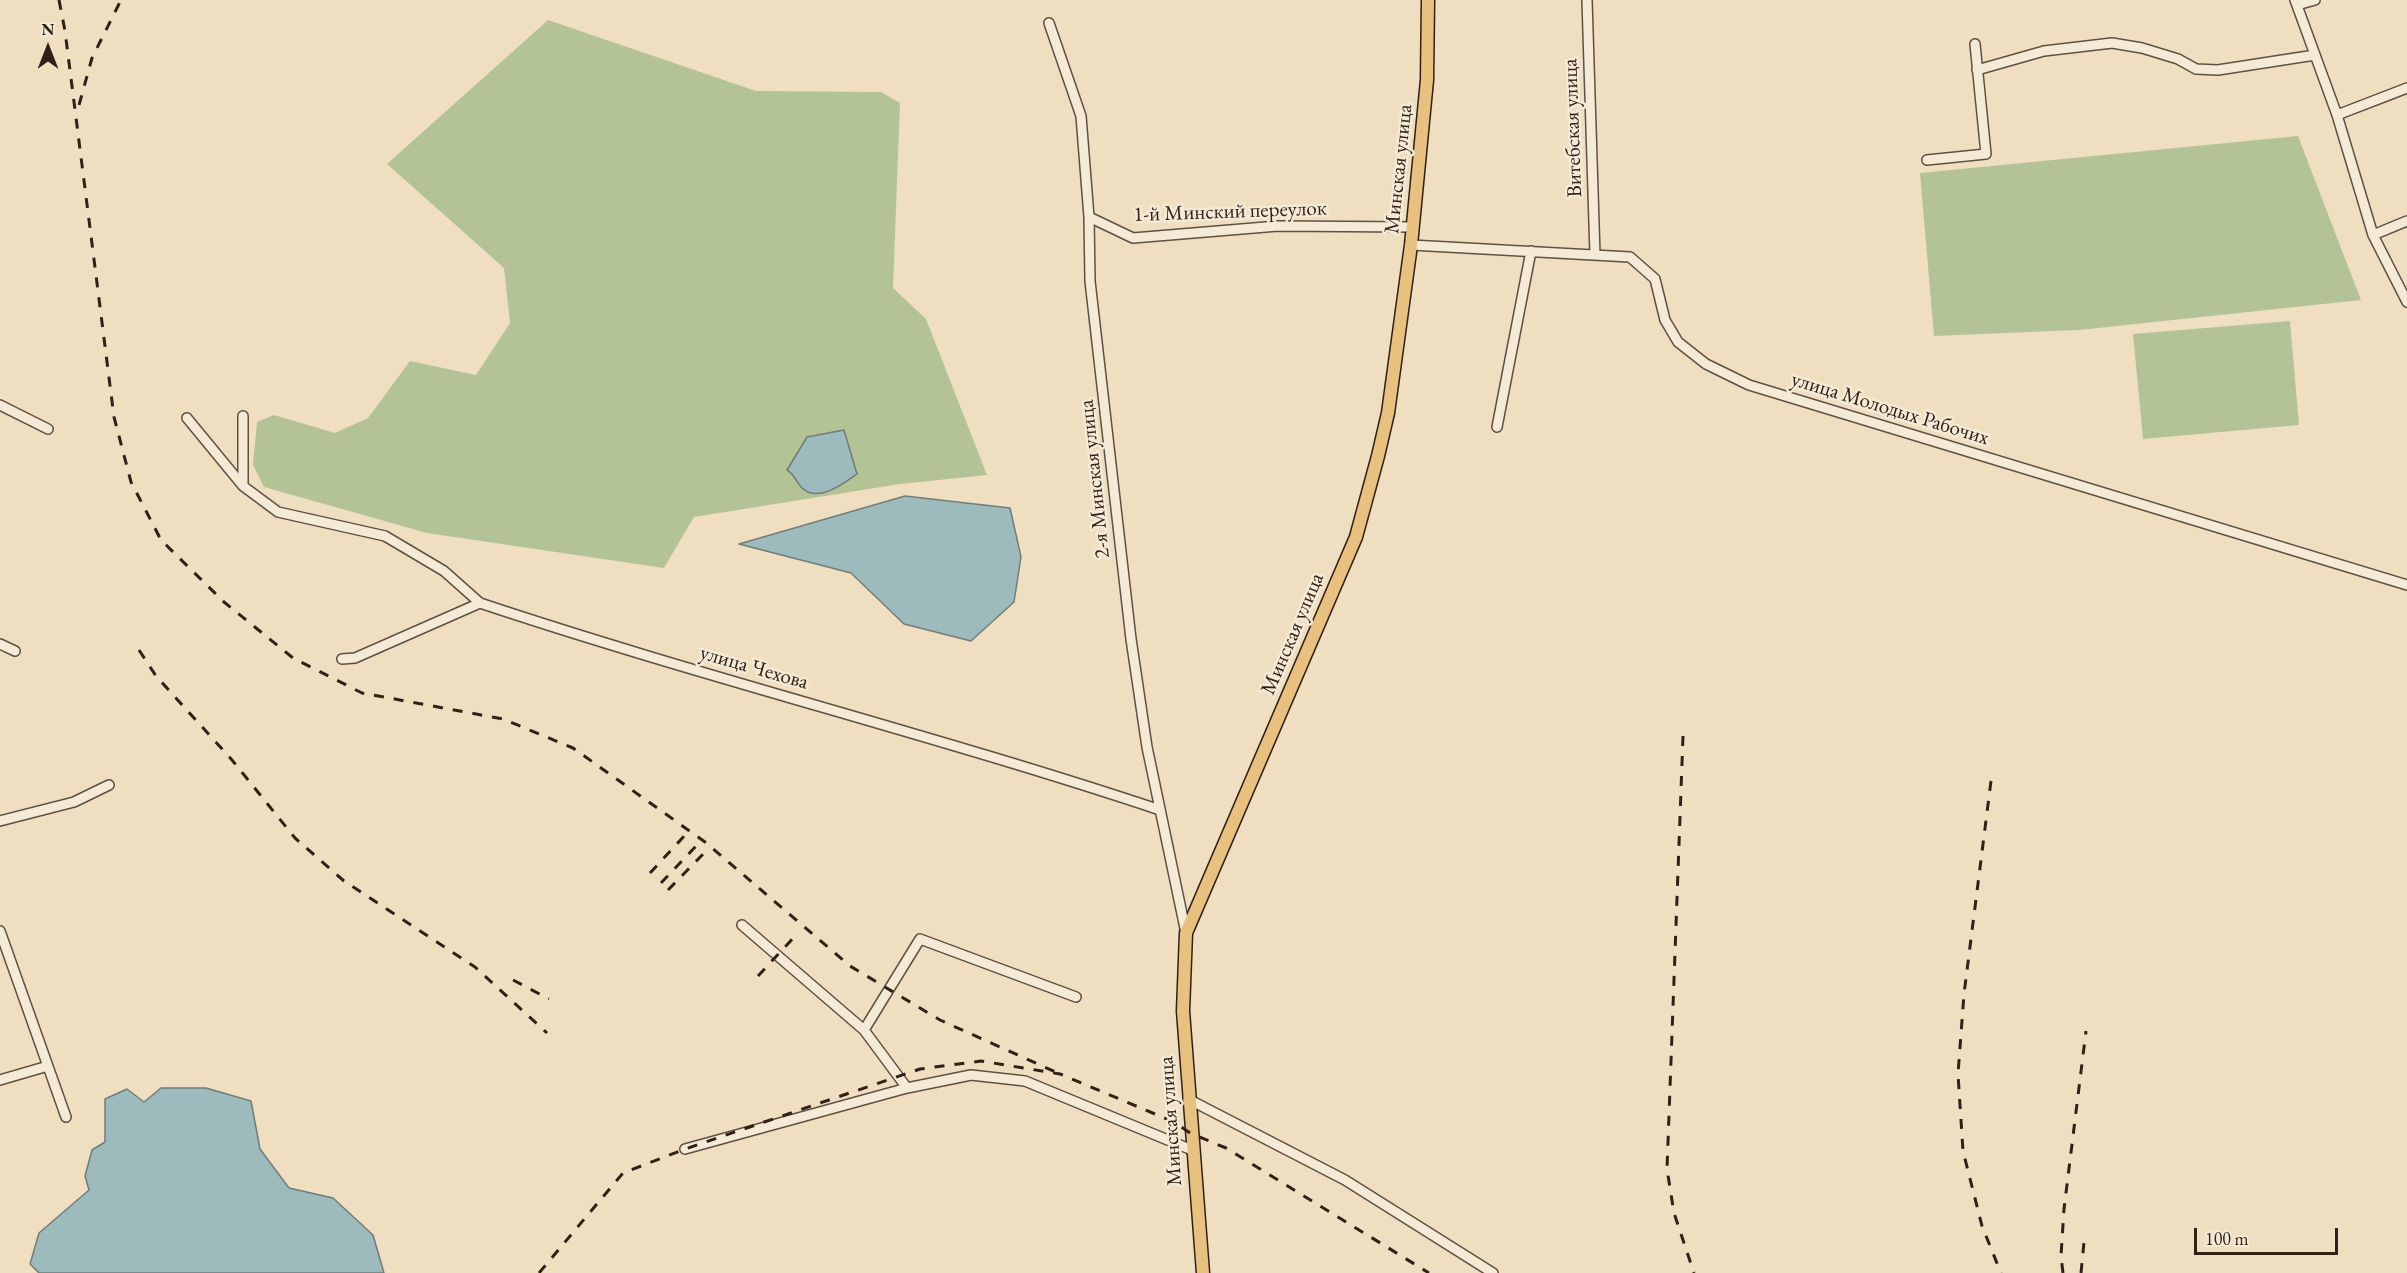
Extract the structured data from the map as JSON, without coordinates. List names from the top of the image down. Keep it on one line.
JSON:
{"streets":{"main road":["Минская улица"],"street":["Витебская улица","1-й Минский переулок","улица Молодых Рабочих","2-я Минская улица","улица Чехова"]},"crossings":[["Витебская улица","улица Молодых Рабочих"],["Минская улица","1-й Минский переулок"],["Минская улица","улица Молодых Рабочих"],["Минская улица","2-я Минская улица"],["1-й Минский переулок","2-я Минская улица"],["2-я Минская улица","улица Чехова"]],"scale_bar":"100 m","north":"top"}
